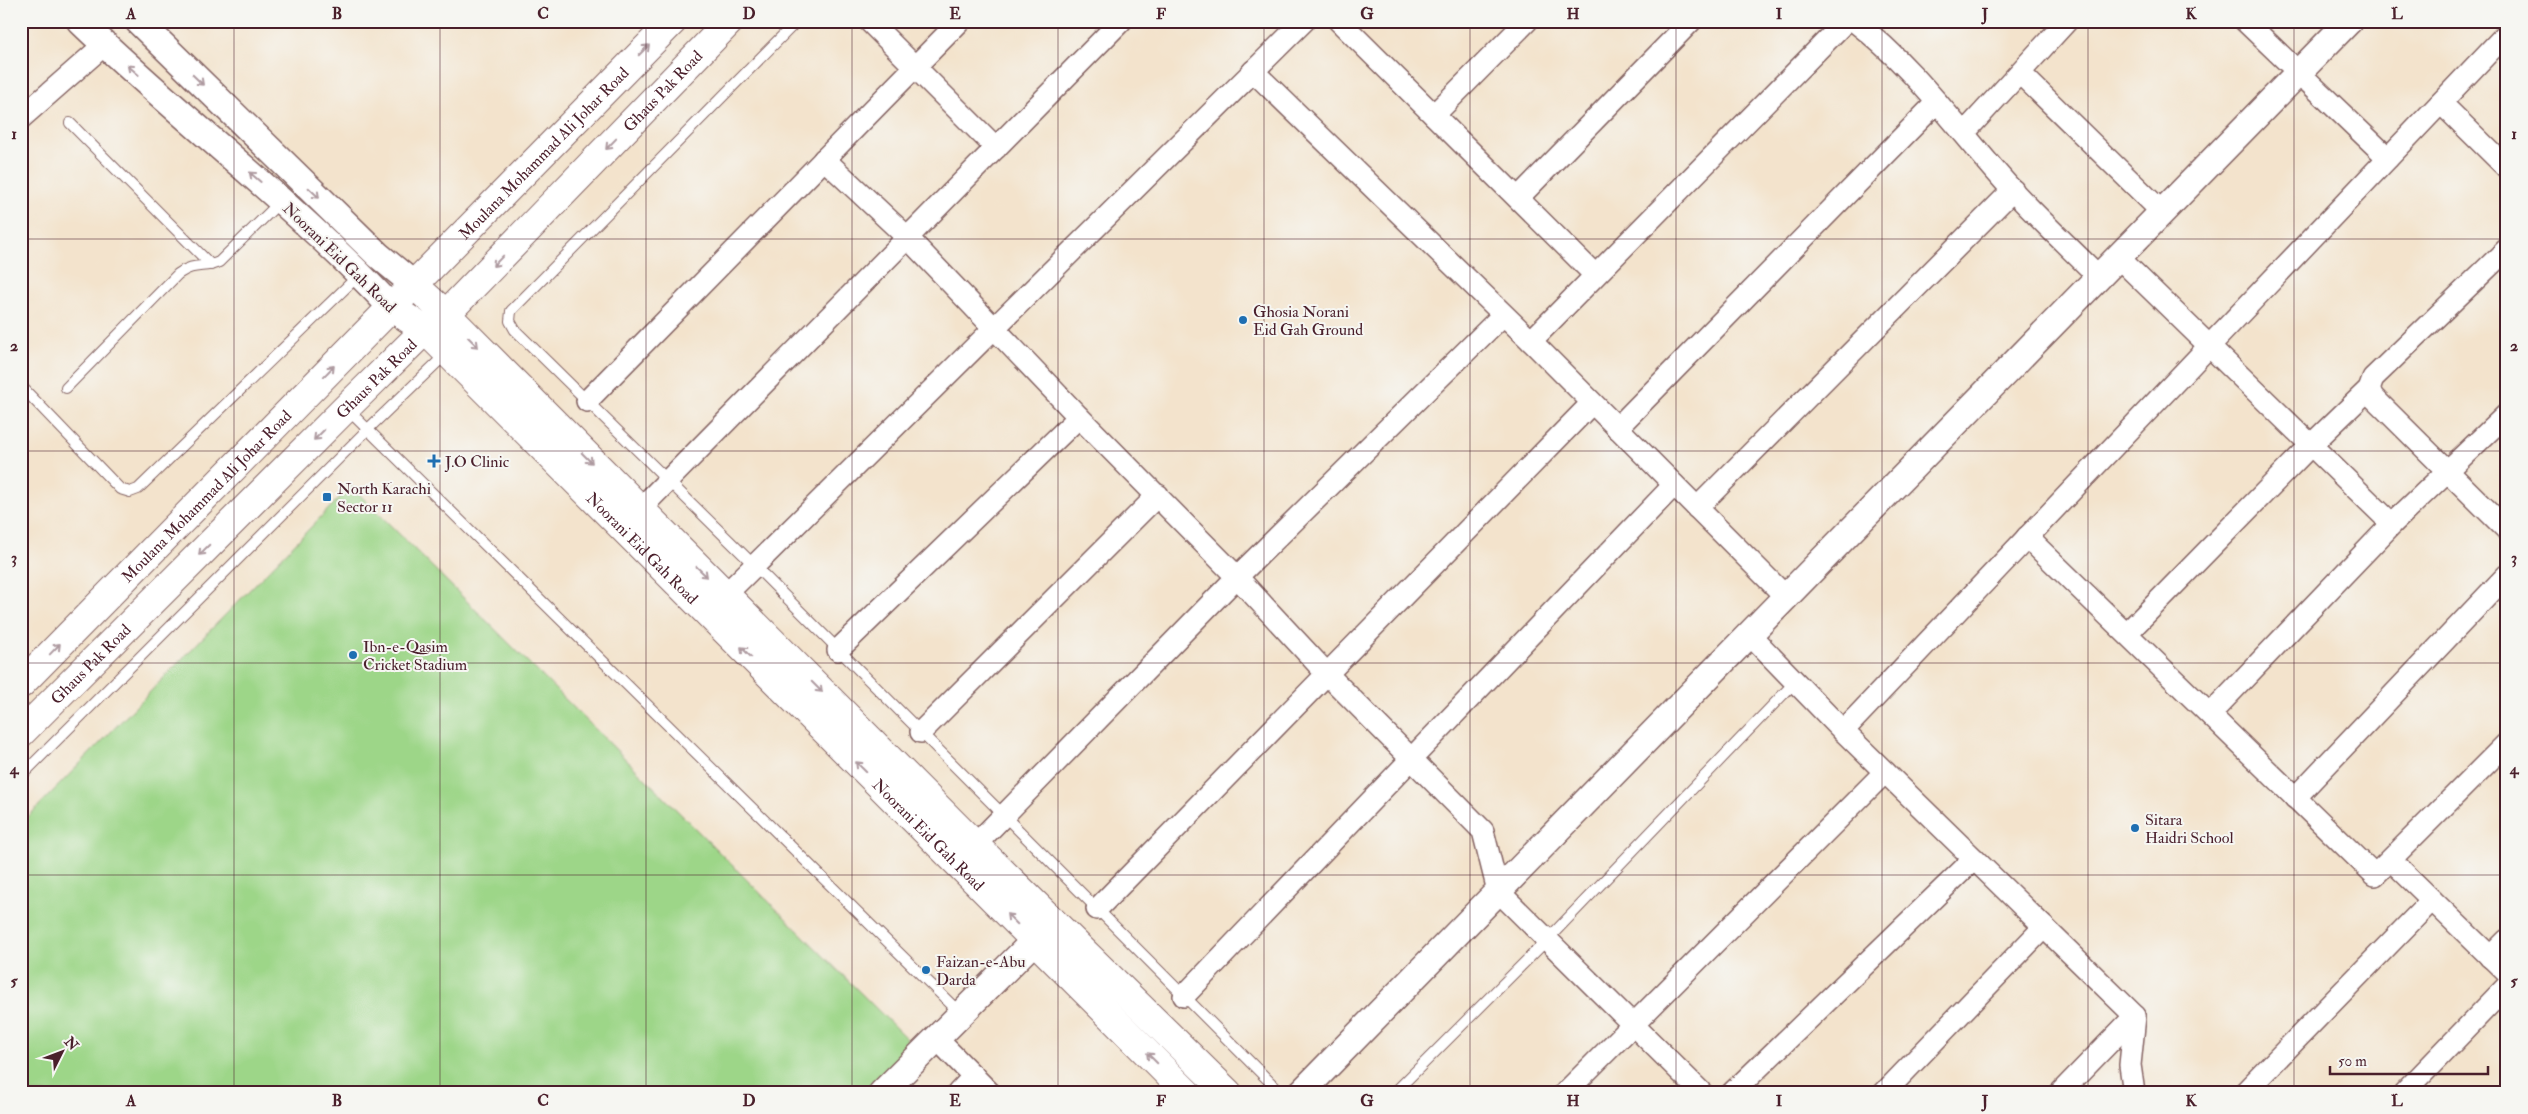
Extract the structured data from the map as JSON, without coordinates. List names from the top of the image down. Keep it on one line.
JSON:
{"streets":{"main road":["Ghaus Pak Road","Moulana Mohammad Ali Johar Road","Noorani Eid Gah Road"]},"crossings":[["Ghaus Pak Road","Noorani Eid Gah Road"],["Moulana Mohammad Ali Johar Road","Noorani Eid Gah Road"]],"one_way":["Ghaus Pak Road","Moulana Mohammad Ali Johar Road"],"places":{"other":["Ghosia Norani Eid Gah Ground","Ibn-e-Qasim Cricket Stadium","Sitara Haidri School","Faizan-e-Abu Darda"],"health":["J.O Clinic"],"transit":["North Karachi Sector 11"]},"scale_bar":"50 m","north":"top right","grid":{"columns":["A","B","C","D","E","F","G","H","I","J","K","L"],"rows":["1","2","3","4","5"]}}
